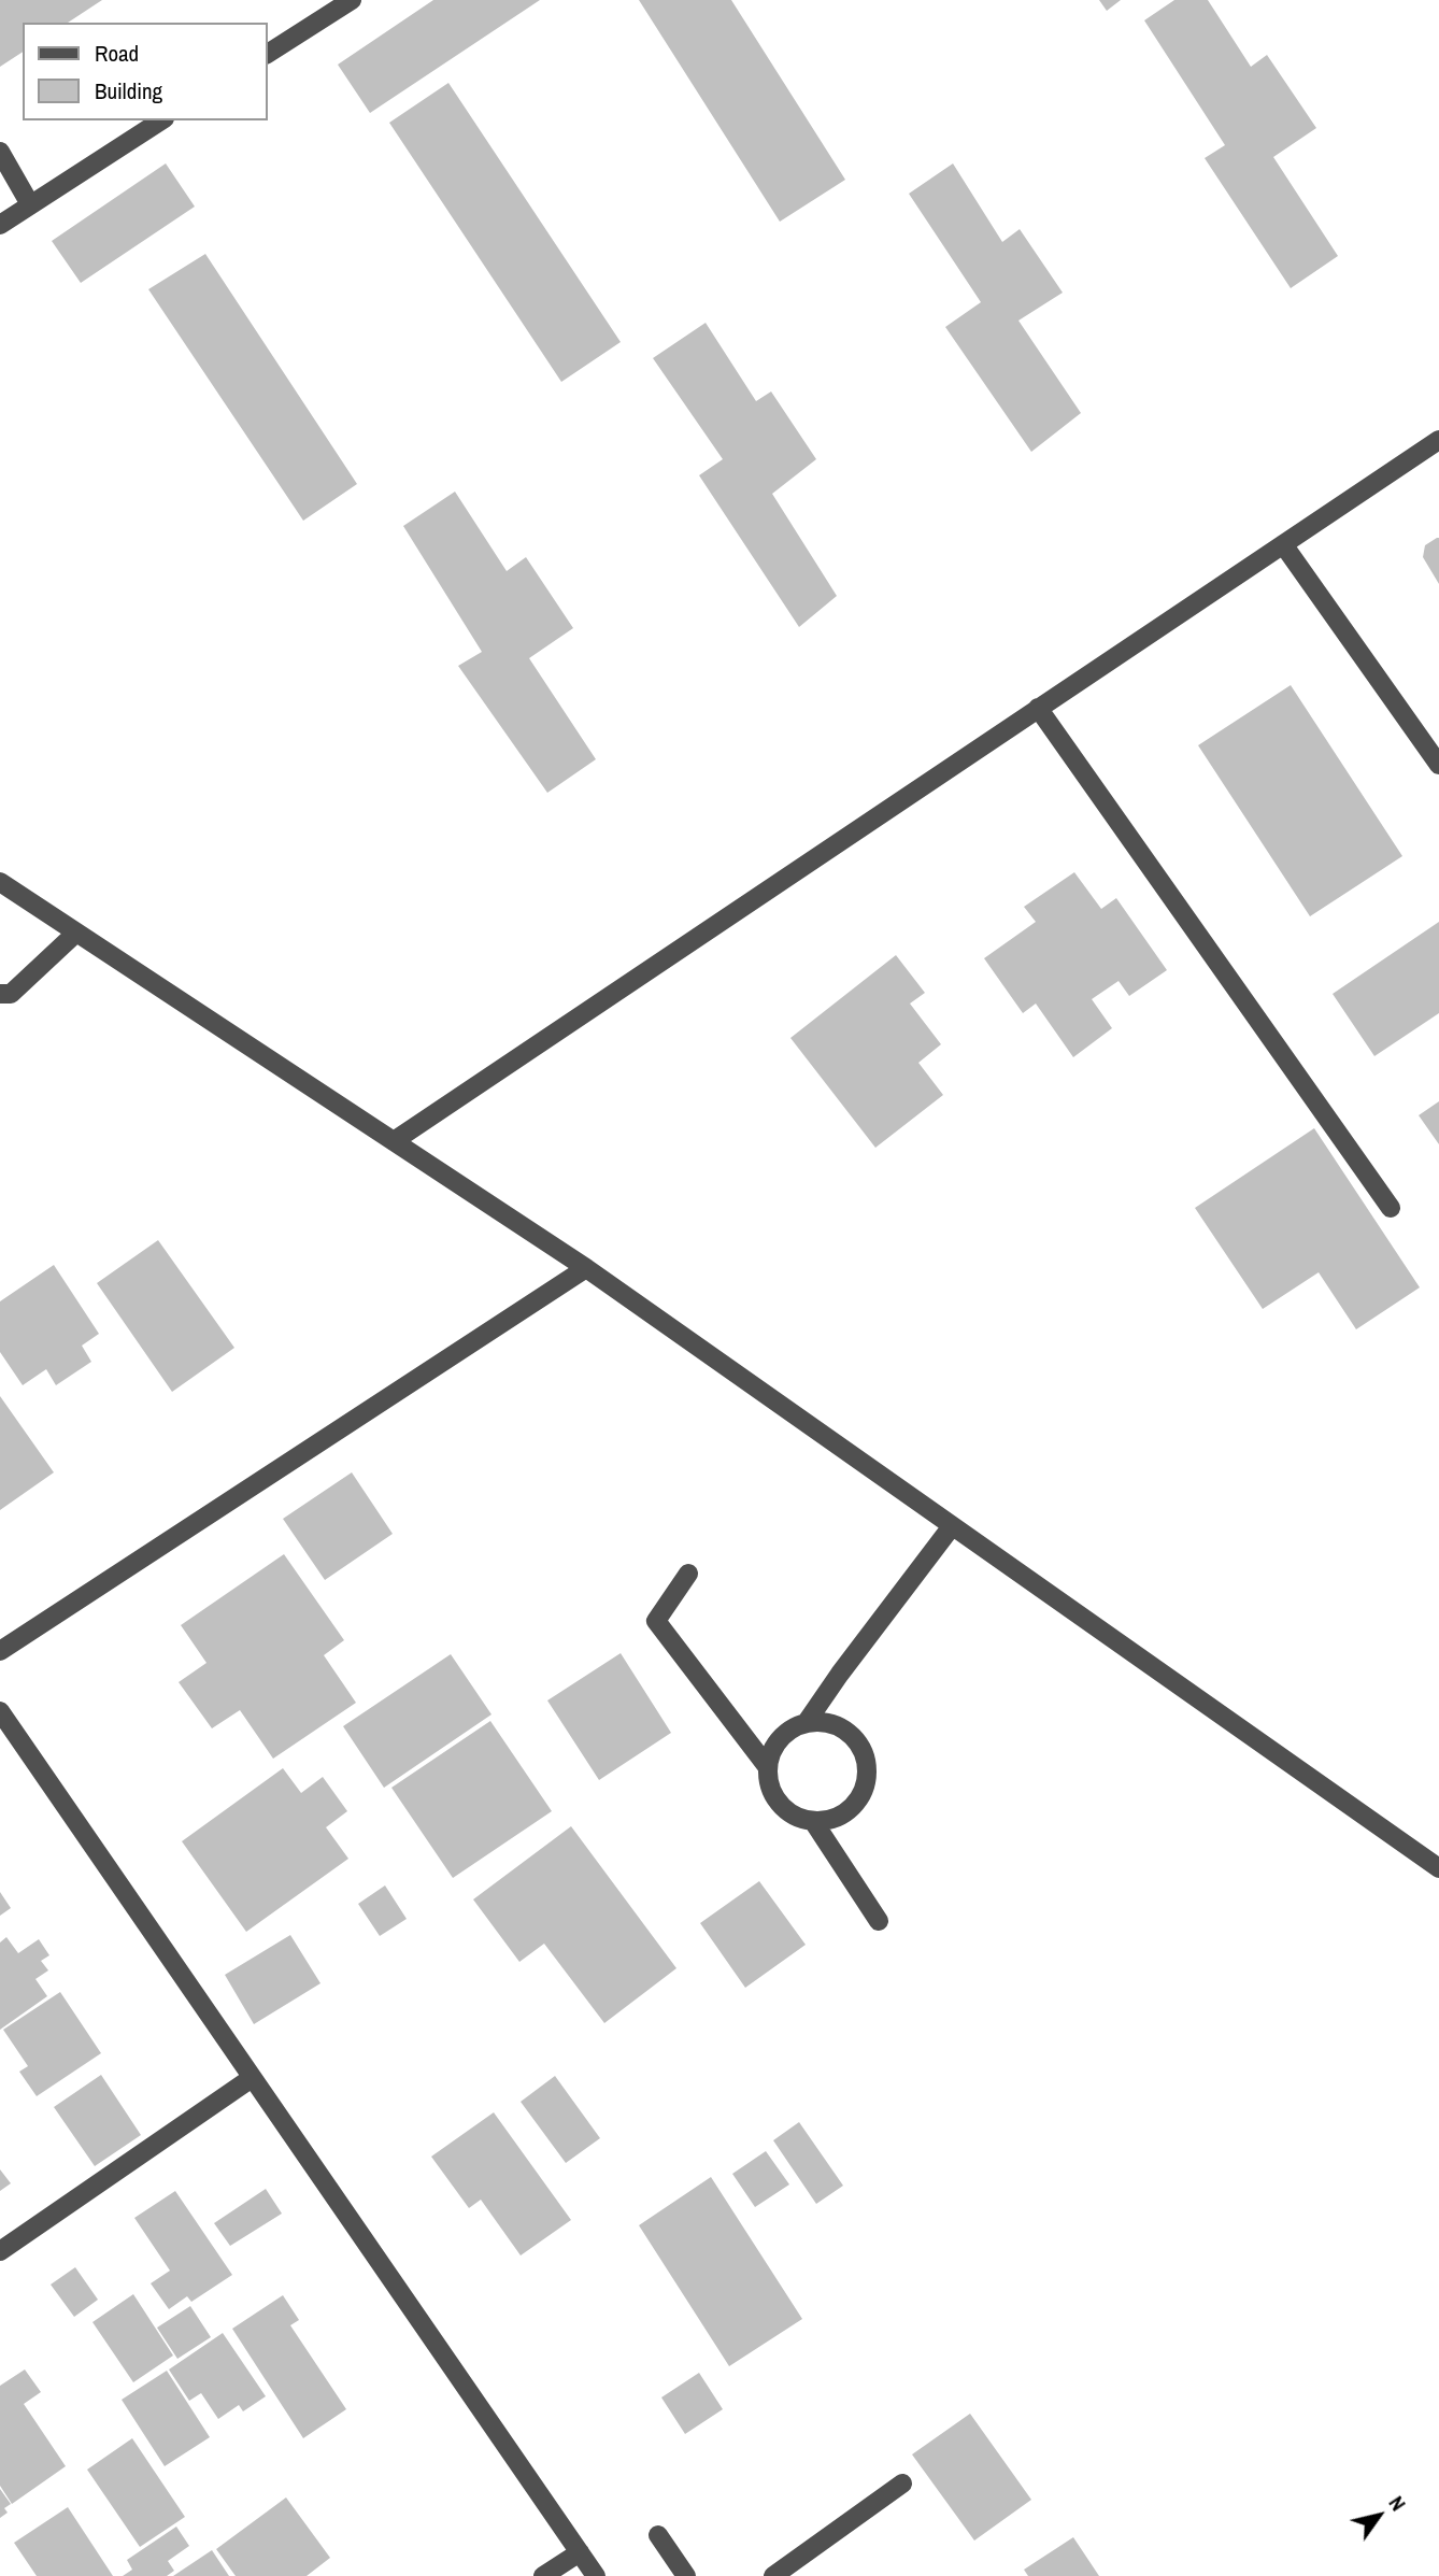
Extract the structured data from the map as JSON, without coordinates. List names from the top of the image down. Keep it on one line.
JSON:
{"legend":["Road","Building"],"north":"top right"}
